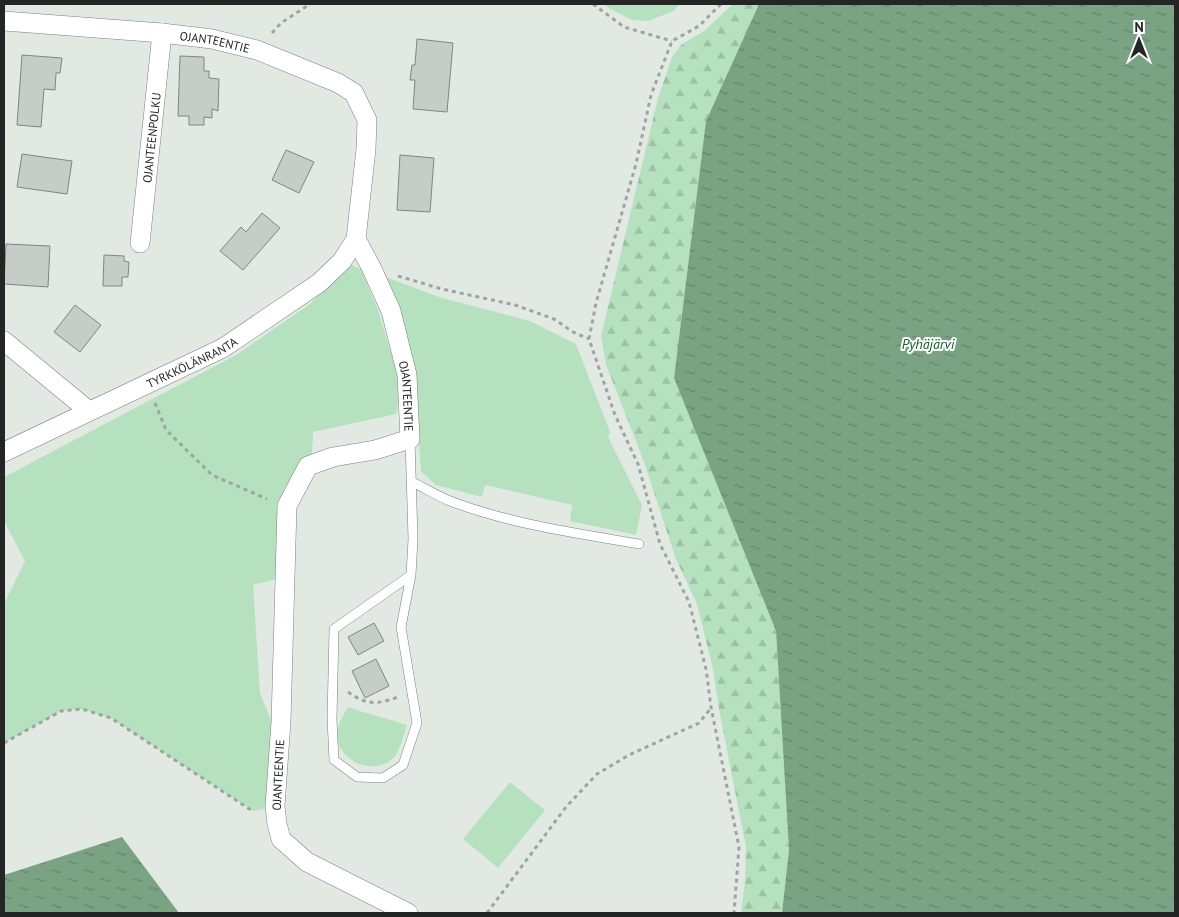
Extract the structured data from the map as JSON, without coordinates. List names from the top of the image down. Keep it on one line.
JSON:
{"streets":{"street":["OJANTEENTIE","OJANTEENPOLKU","TYRKKÖLÄNRANTA"]},"crossings":[["OJANTEENTIE","OJANTEENPOLKU"],["OJANTEENTIE","TYRKKÖLÄNRANTA"]],"water":["Pyhäjärvi"],"north":"top"}
